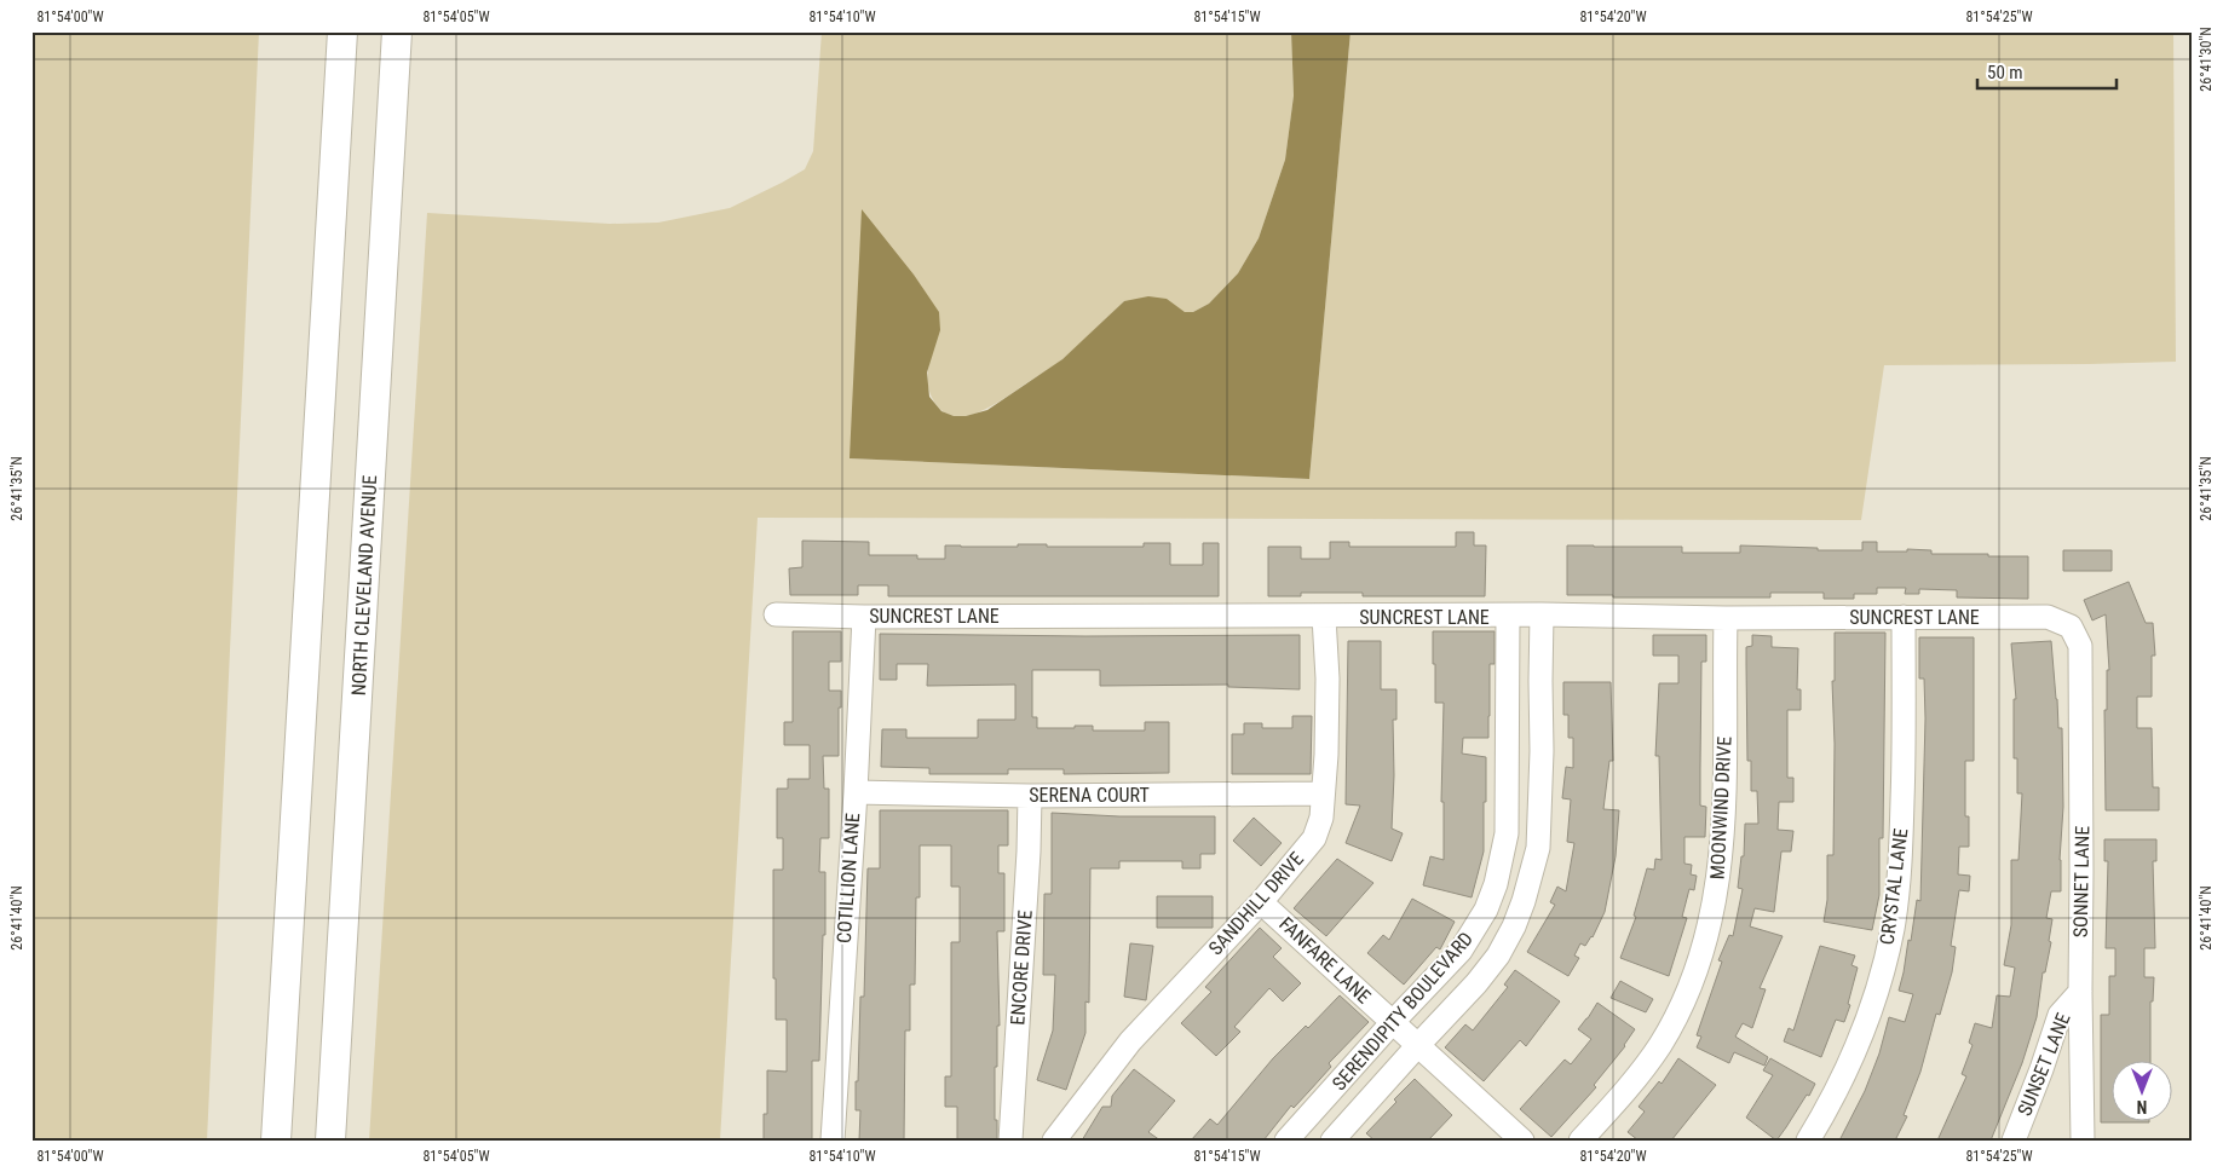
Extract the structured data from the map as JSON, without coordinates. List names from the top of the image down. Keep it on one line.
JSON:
{"streets":{"main road":["NORTH CLEVELAND AVENUE"],"street":["SUNCREST LANE","SERENA COURT","MOONWIND DRIVE","COTILLION LANE","SONNET LANE","CRYSTAL LANE","SANDHILL DRIVE","FANFARE LANE","ENCORE DRIVE","SERENDIPITY BOULEVARD","SUNSET LANE"]},"crossings":[["SUNCREST LANE","MOONWIND DRIVE"],["SUNCREST LANE","COTILLION LANE"],["SUNCREST LANE","SONNET LANE"],["SUNCREST LANE","CRYSTAL LANE"],["SUNCREST LANE","SANDHILL DRIVE"],["SUNCREST LANE","SERENDIPITY BOULEVARD"],["SERENA COURT","COTILLION LANE"],["SERENA COURT","SANDHILL DRIVE"],["SERENA COURT","ENCORE DRIVE"],["SONNET LANE","SUNSET LANE"],["SANDHILL DRIVE","FANFARE LANE"],["FANFARE LANE","SERENDIPITY BOULEVARD"]],"scale_bar":"50 m","north":"bottom","coordinates":["81°54'00\"W","81°54'05\"W","81°54'10\"W","81°54'15\"W","81°54'20\"W","81°54'25\"W","26°41'30\"N","26°41'35\"N","26°41'40\"N"]}
